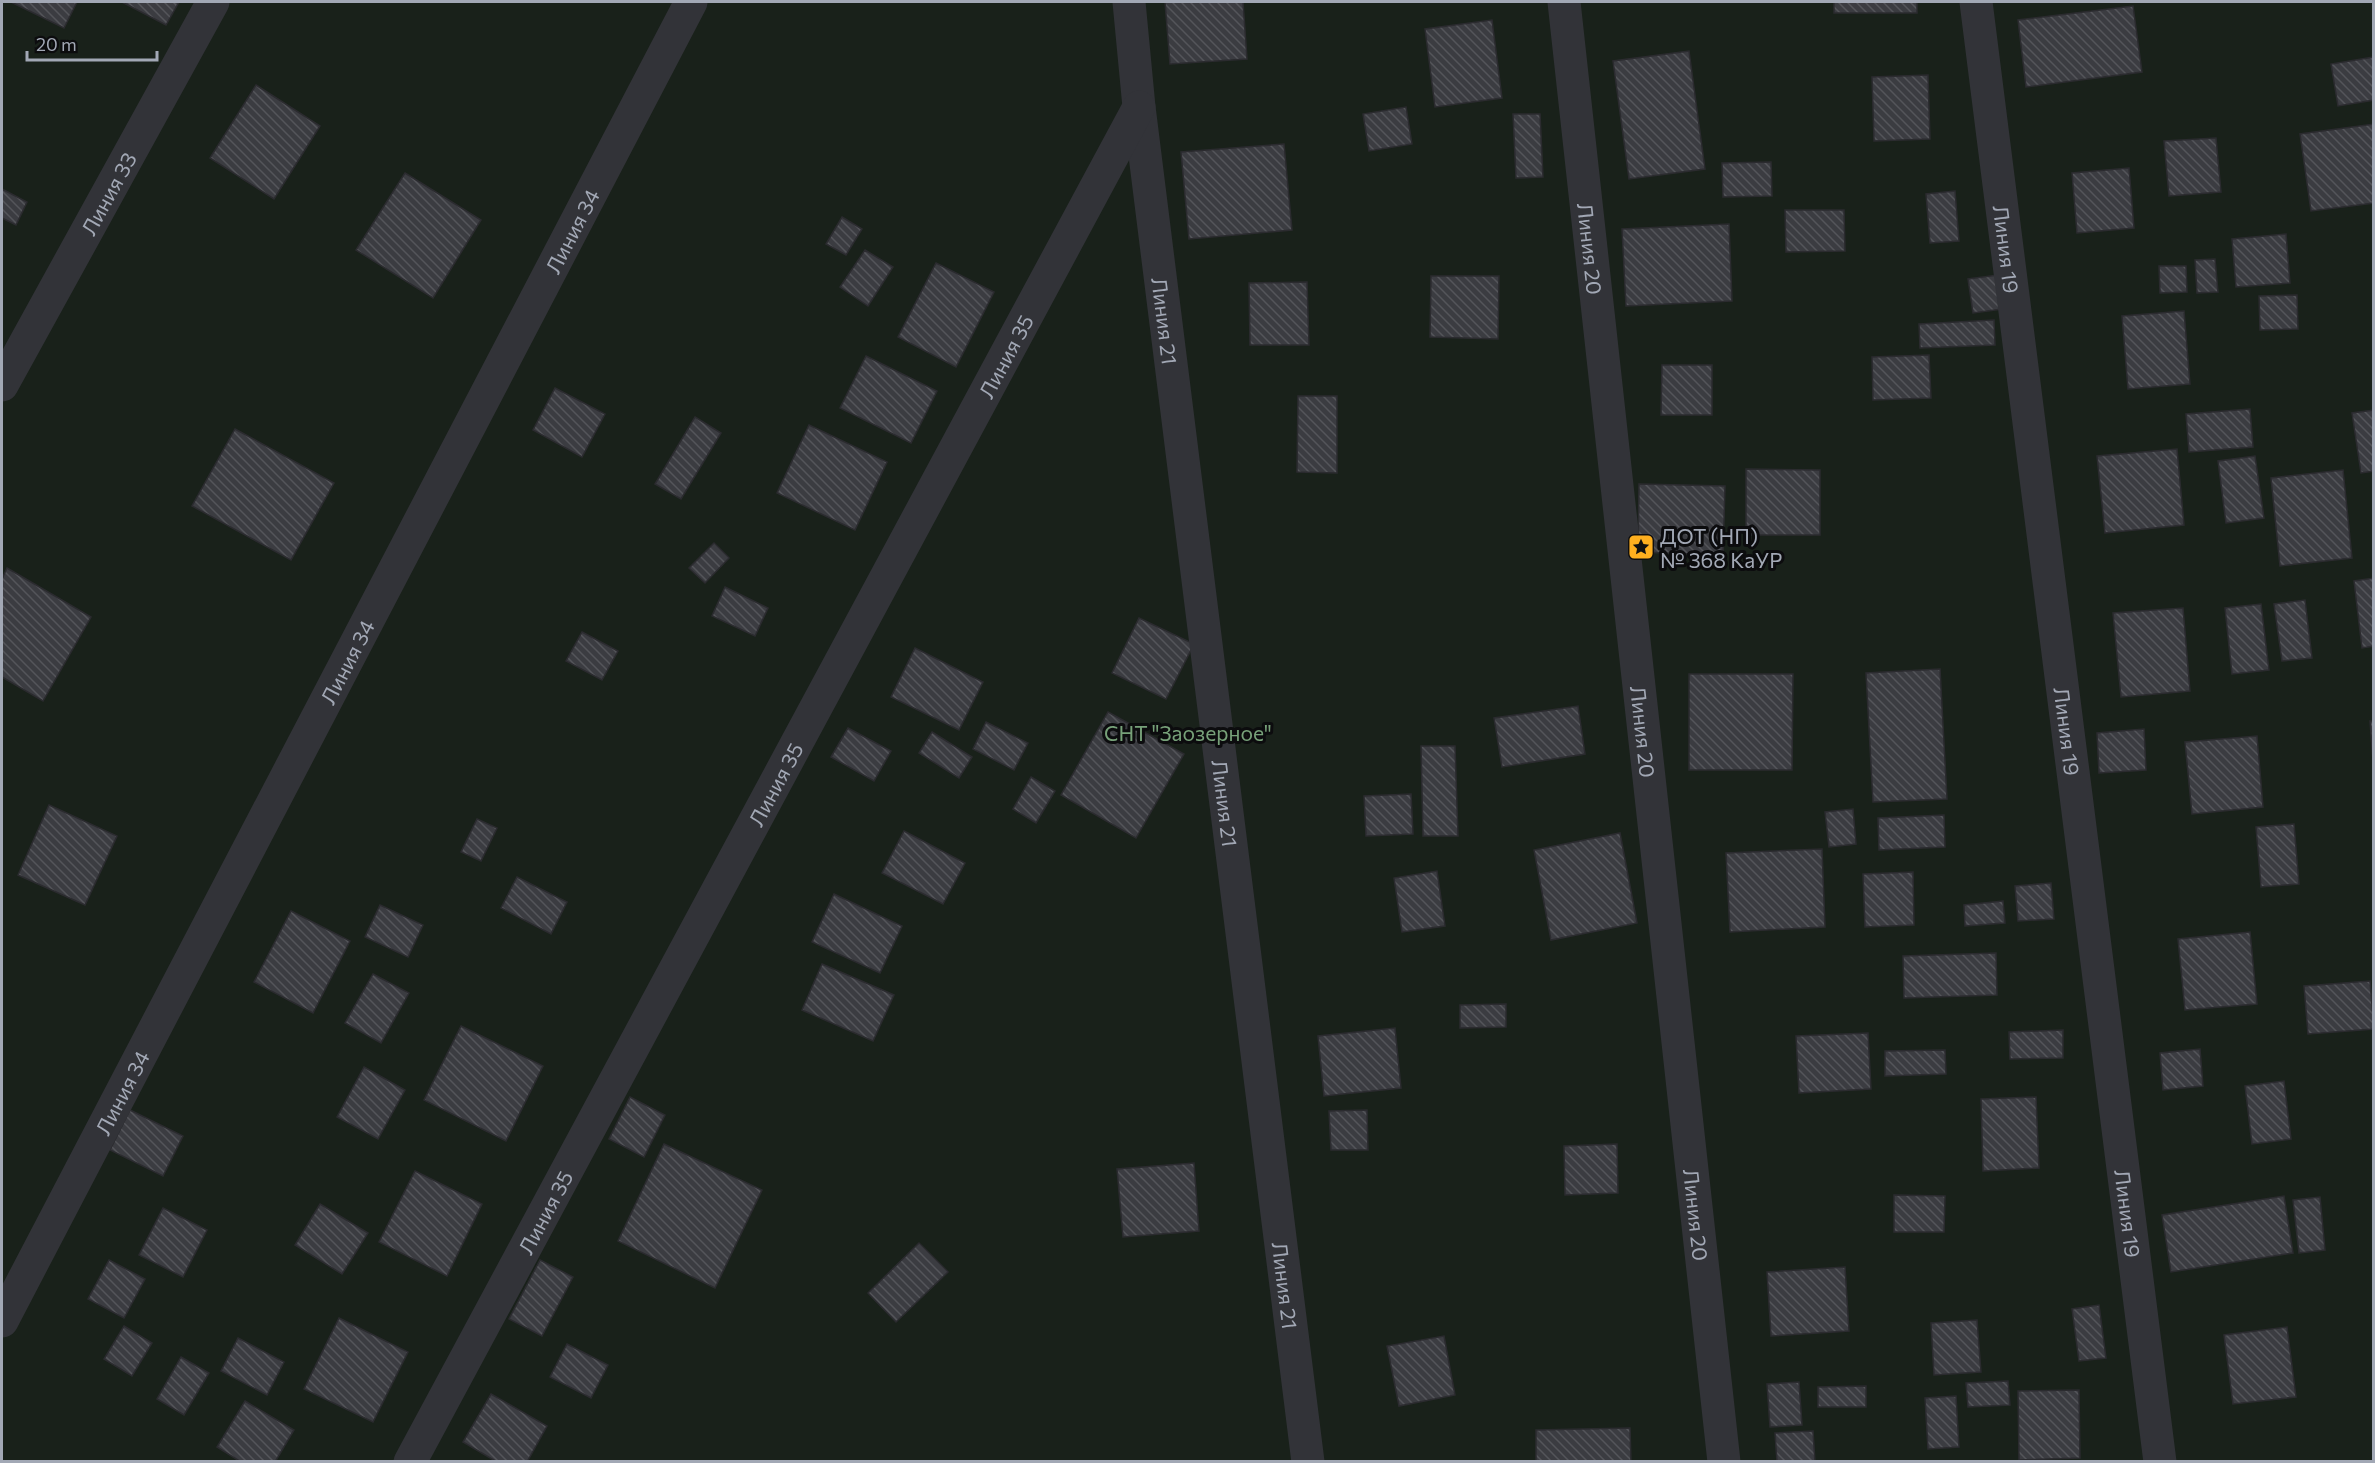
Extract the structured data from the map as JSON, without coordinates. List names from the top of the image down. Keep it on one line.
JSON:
{"streets":{"street":["Линия 33","Линия 34","Линия 20","Линия 19","Линия 21","Линия 35"]},"crossings":[["Линия 21","Линия 35"]],"parks":["СНТ \"Заозерное\""],"places":{"place":["ДОТ (НП) № 368 КаУР"]},"scale_bar":"20 m"}
